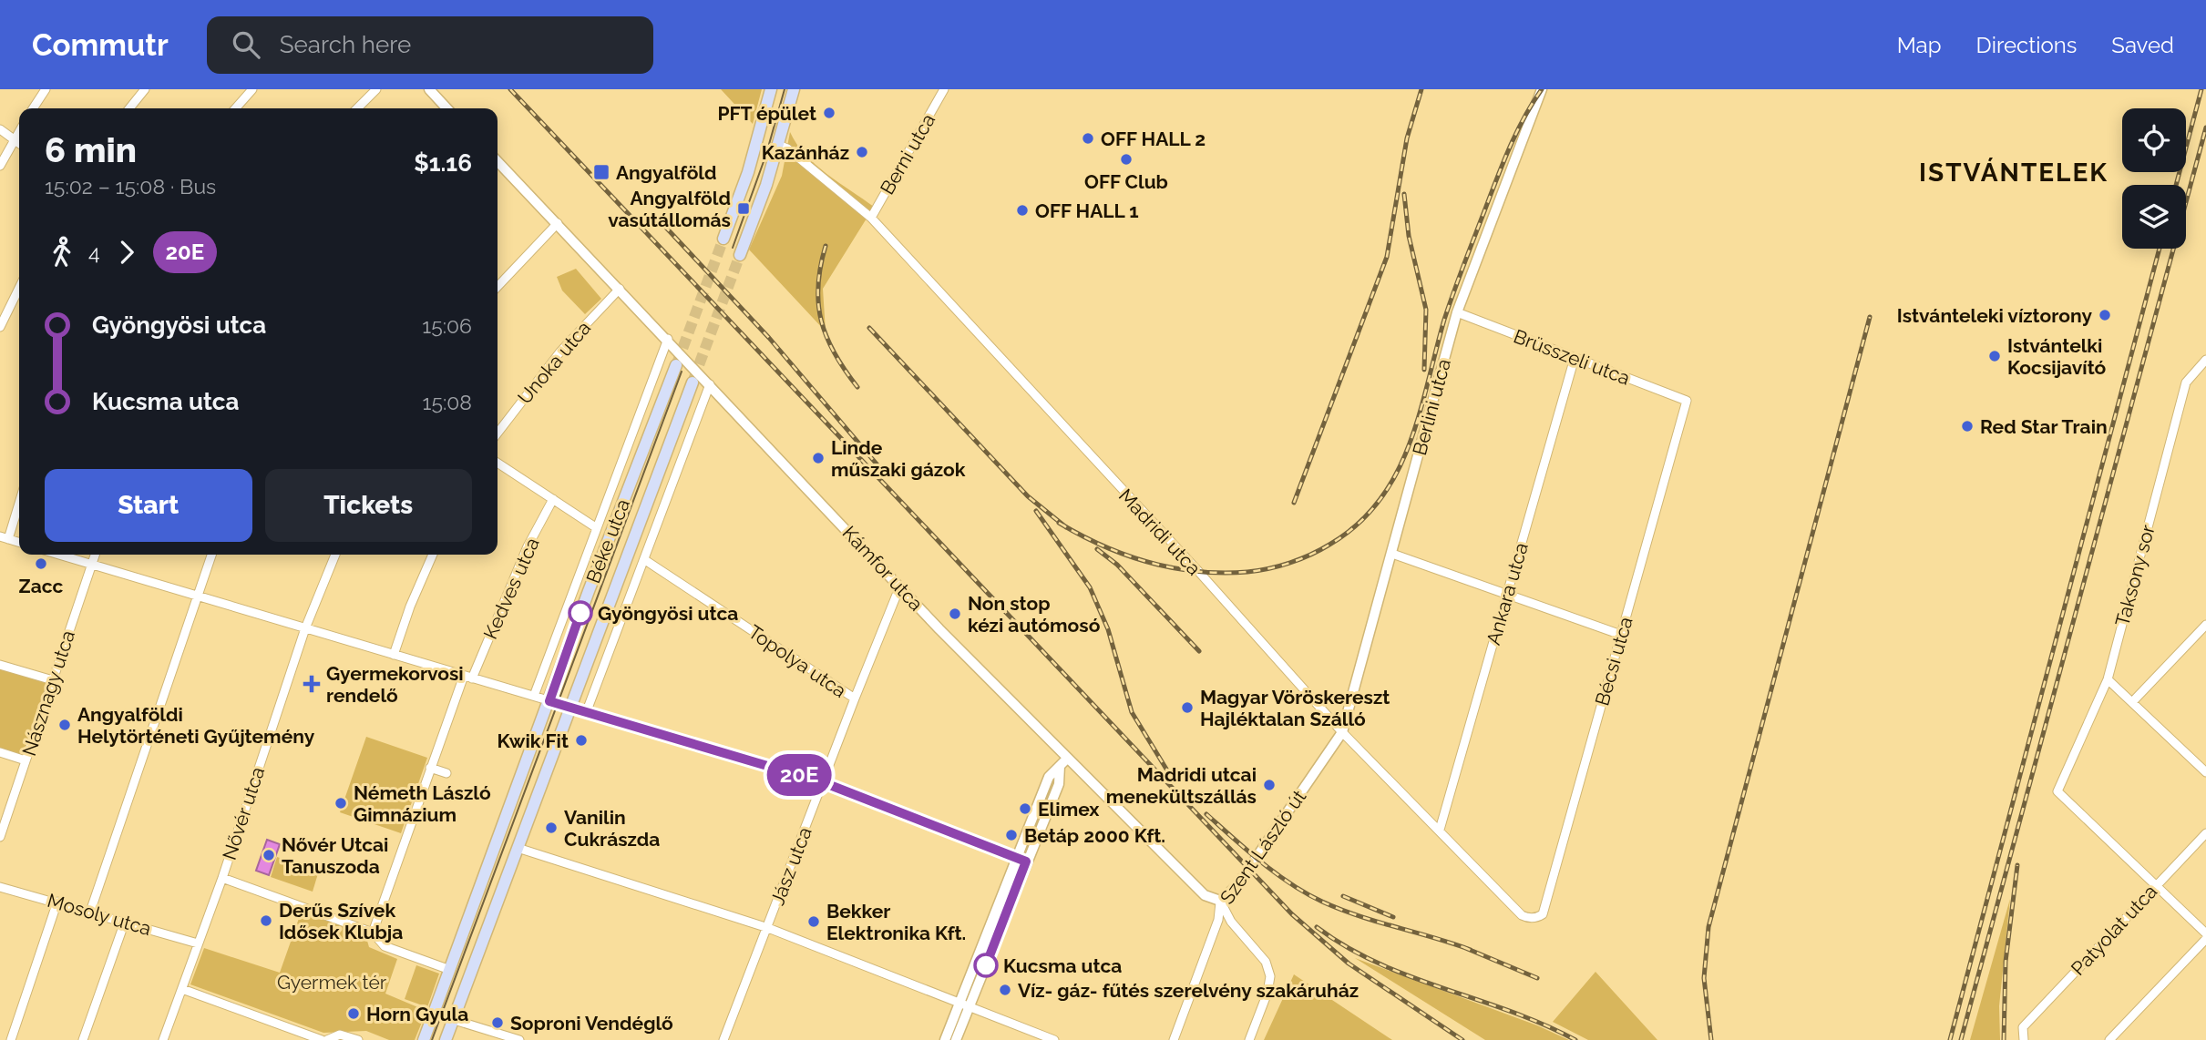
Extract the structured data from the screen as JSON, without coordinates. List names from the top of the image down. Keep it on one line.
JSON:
{"streets":{"main road":["Béke utca"],"street":["Berni utca","Brüsszeli utca","Unoka utca","Berlini utca","Madridi utca","Kámfor utca","Taksony sor","Kedves utca","Ankara utca","Topolya utca","Bécsi utca","Násznagy utca","Nővér utca","Szent László út","Jász utca","Mosoly utca","Patyolat utca"]},"crossings":[["Berni utca","Madridi utca"],["Brüsszeli utca","Berlini utca"],["Brüsszeli utca","Ankara utca"],["Brüsszeli utca","Bécsi utca"],["Unoka utca","Kámfor utca"],["Berlini utca","Madridi utca"],["Berlini utca","Szent László út"],["Madridi utca","Ankara utca"],["Madridi utca","Bécsi utca"],["Madridi utca","Szent László út"],["Béke utca","Kámfor utca"],["Kámfor utca","Szent László út"],["Kámfor utca","Jász utca"],["Taksony sor","Patyolat utca"],["Topolya utca","Jász utca"],["Nővér utca","Mosoly utca"]],"districts":["ISTVÁNTELEK"],"parks":["Gyermek tér"],"places":{"other":["PFT épület","OFF HALL 2","Kazánház","OFF Club","OFF HALL 1","Istvánteleki víztorony","Istvántelki Kocsijavító","Red Star Train","Linde műszaki gázok","Zacc","Gyöngyösi utca","Non stop kézi autómosó","Magyar Vöröskereszt Hajléktalan Szálló","Angyalföldi Helytörténeti Gyűjtemény","Kwik Fit","Madridi utcai menekültszállás","Németh László Gimnázium","Elimex","Vanilin Cukrászda","Betáp 2000 Kft.","Nővér Utcai Tanuszoda","Derűs Szívek Idősek Klubja","Bekker Elektronika Kft.","Kucsma utca","Víz- gáz- fűtés szerelvény szakáruház","Horn Gyula","Soproni Vendéglő"],"transit":["Angyalföld","Angyalföld vasútállomás"],"health":["Gyermekorvosi rendelő"]},"lines":["bus line 20E"],"page":{"header":"Commutr","search":"Search here","nav":["Map","Directions","Saved"],"on_map":"20E","heading":["6 min","15:02 – 15:08 · Bus","$1.16"],"legs":["4","20E"],"list":[{"name":"Gyöngyösi utca","value":"15:06"},{"name":"Kucsma utca","value":"15:08"}],"buttons":["Start","Tickets"]}}
